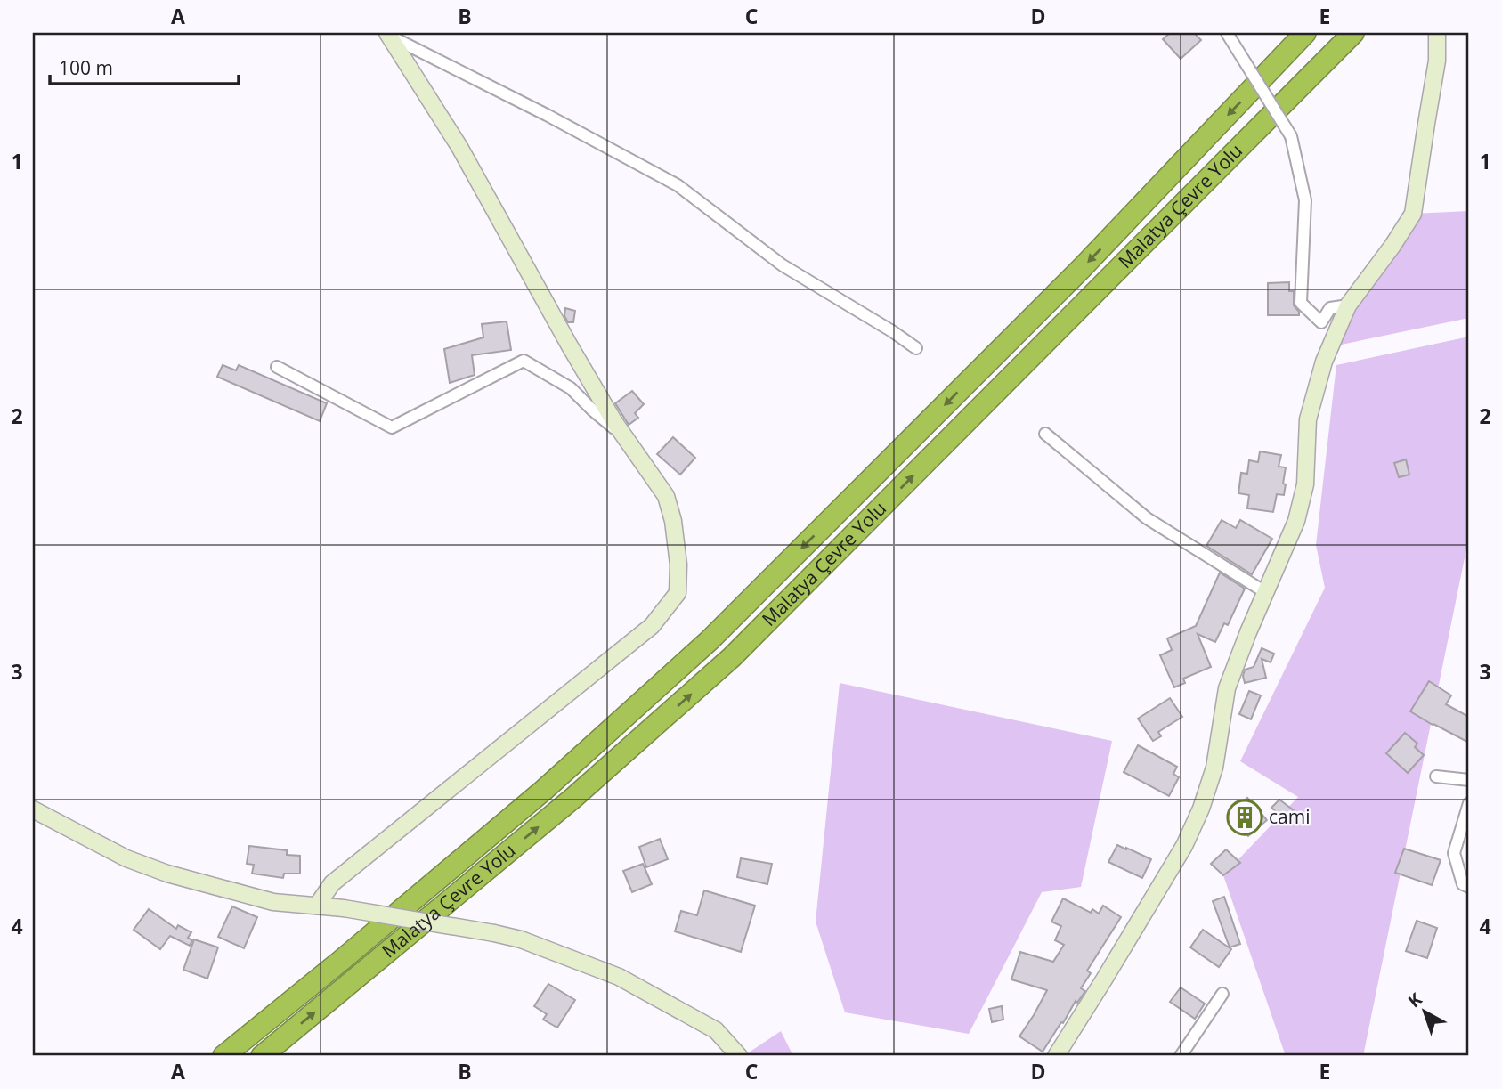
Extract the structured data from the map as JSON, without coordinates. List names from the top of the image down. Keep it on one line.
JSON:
{"streets":{"highway":["Malatya Çevre Yolu"]},"places":{"building":["cami"]},"scale_bar":"100 m","north":"top left","grid":{"columns":["A","B","C","D","E"],"rows":["1","2","3","4"]}}
